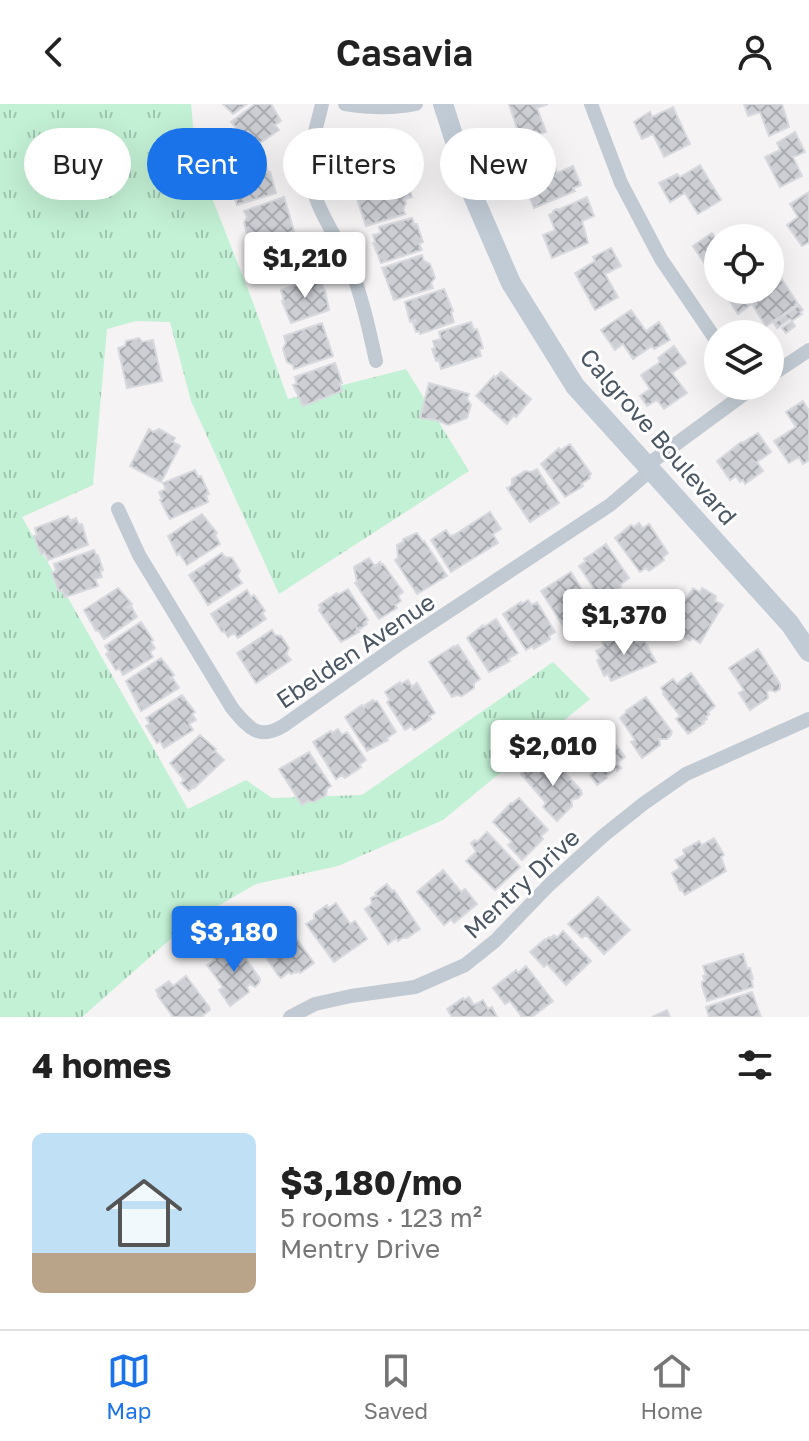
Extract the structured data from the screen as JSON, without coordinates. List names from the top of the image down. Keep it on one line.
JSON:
{"streets":{"street":["Calgrove Boulevard","Ebelden Avenue","Mentry Drive"]},"crossings":[["Calgrove Boulevard","Ebelden Avenue"]],"page":{"header":"Casavia","chip":["Buy","Rent","Filters","New"],"price":["$1,210","$1,370","$2,010","$3,180"],"heading":"4 homes","list":[{"name":"$3,180/mo","note":"5 rooms · 123 m² · Mentry Drive"}],"tabs":["Map","Saved","Home"]}}
